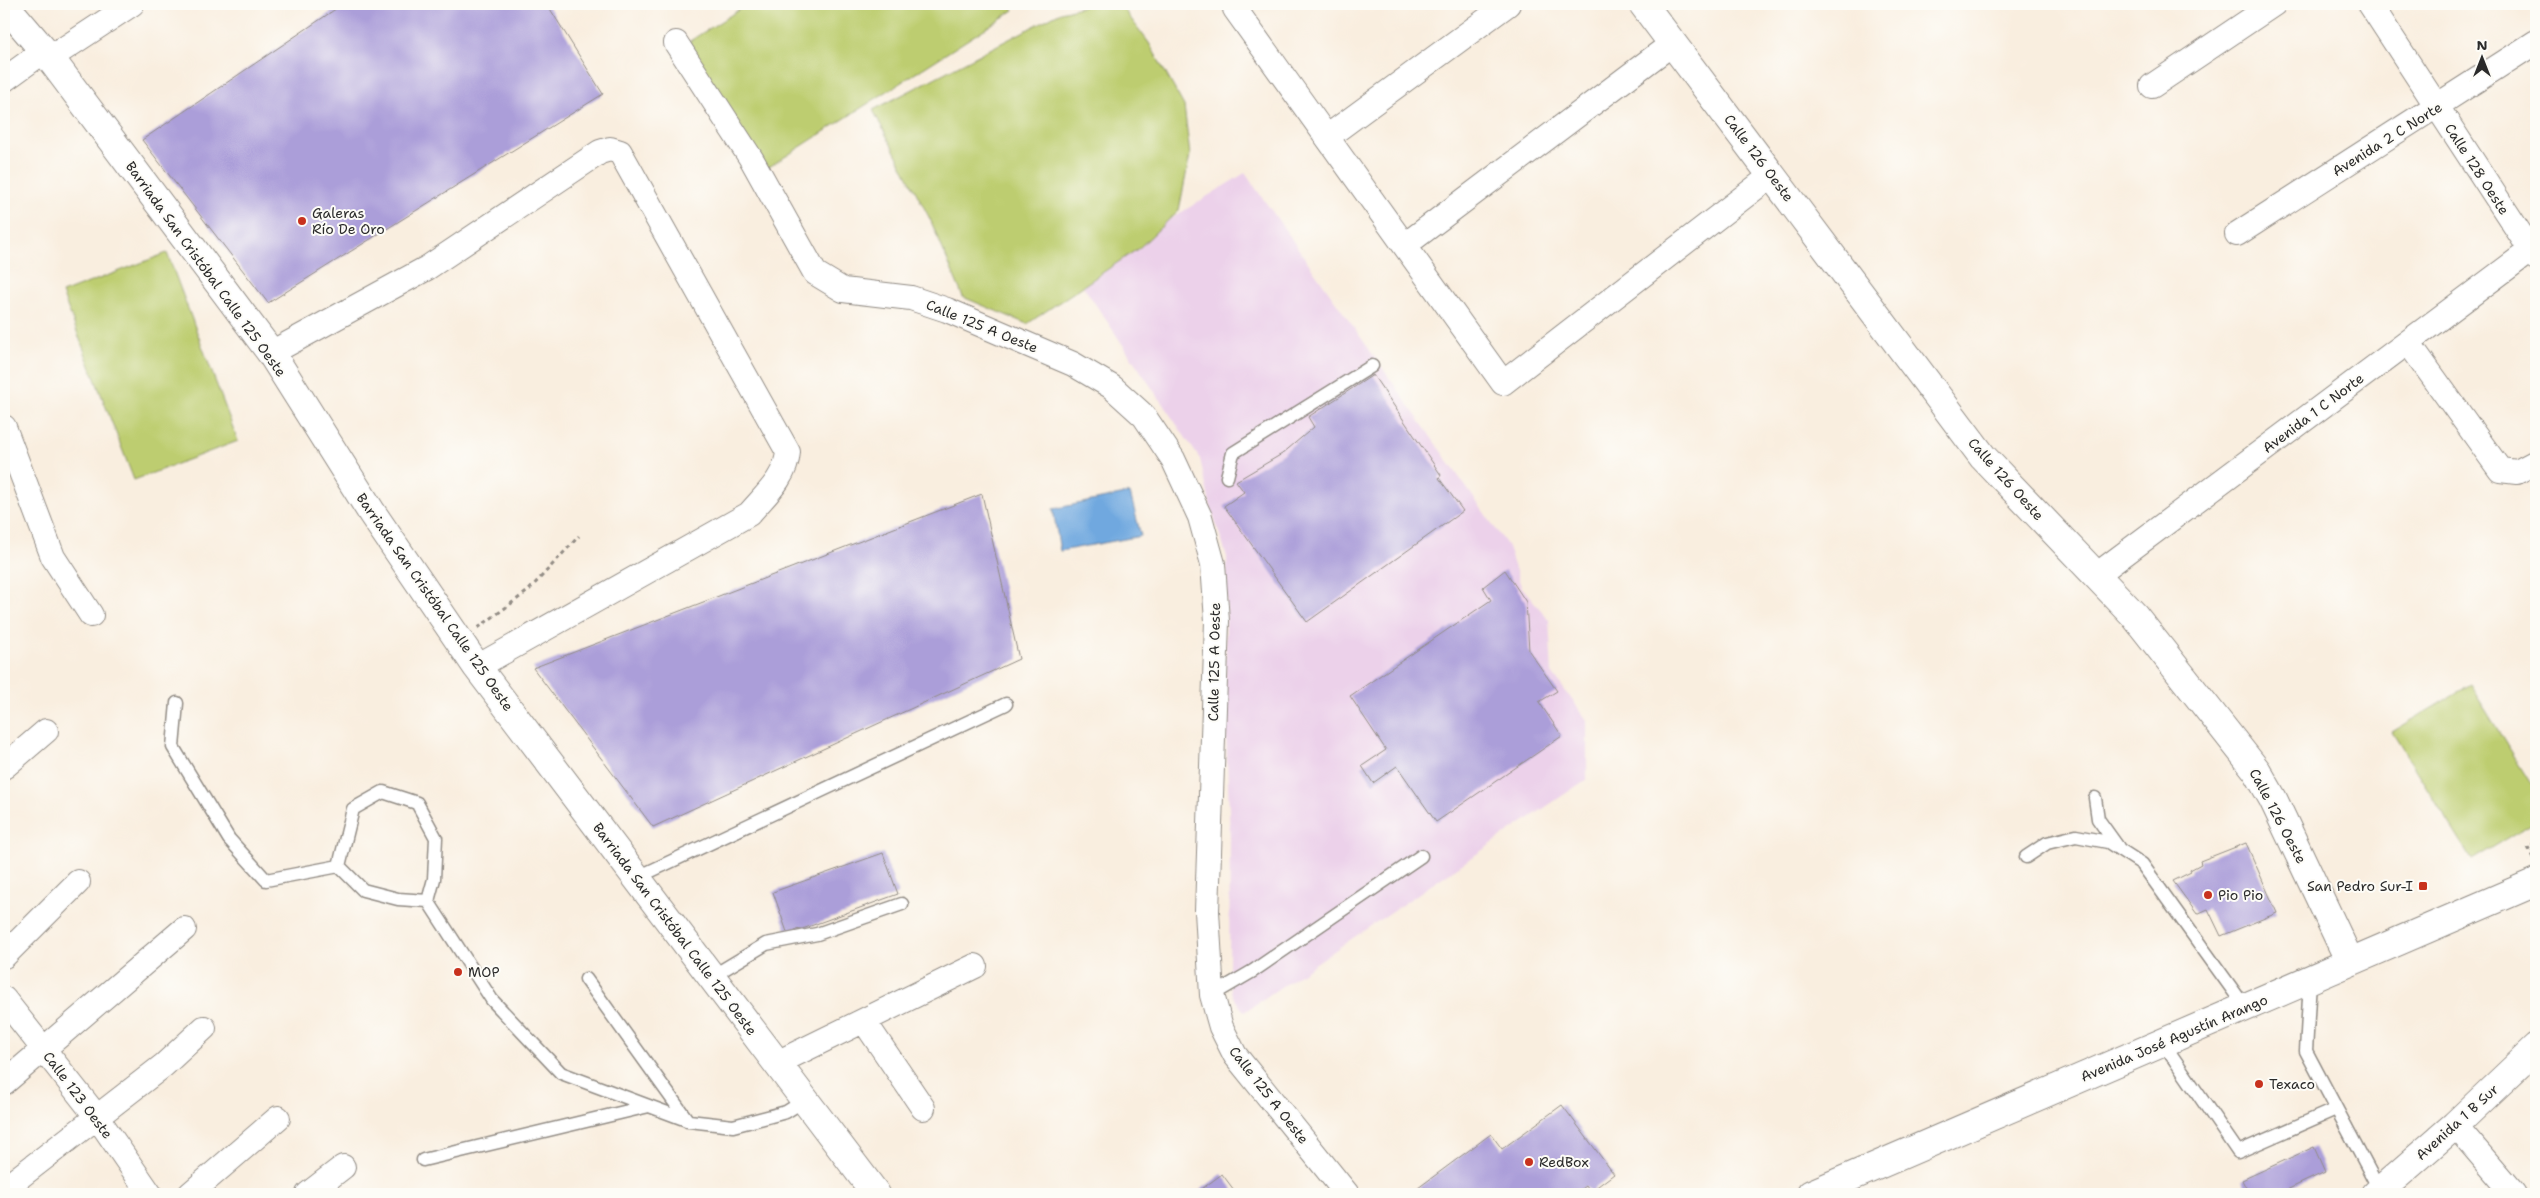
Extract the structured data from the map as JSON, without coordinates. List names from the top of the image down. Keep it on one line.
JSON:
{"streets":{"street":["Avenida 2 C Norte","Calle 126 Oeste","Calle 128 Oeste","Barriada San Cristóbal Calle 125 Oeste","Calle 125 A Oeste","Avenida 1 C Norte","Avenida José Agustín Arango","Calle 123 Oeste","Avenida 1 B Sur"]},"crossings":[["Avenida 2 C Norte","Calle 128 Oeste"],["Calle 126 Oeste","Avenida 1 C Norte"],["Calle 126 Oeste","Avenida José Agustín Arango"],["Calle 128 Oeste","Avenida 1 C Norte"]],"places":{"other":["Galeras Río De Oro","Pio Pio","MOP","Texaco","RedBox"],"transit":["San Pedro Sur-I"]},"north":"top"}
